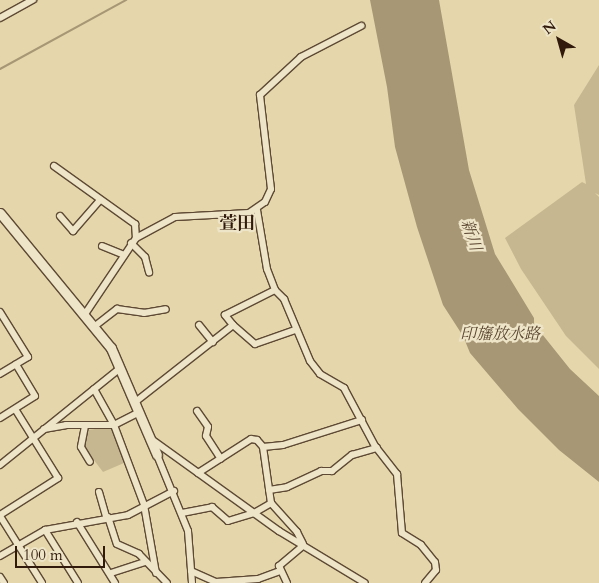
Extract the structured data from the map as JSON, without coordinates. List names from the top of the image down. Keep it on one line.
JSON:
{"districts":["萱田"],"water":["新川","印旛放水路"],"scale_bar":"100 m","north":"top left"}
